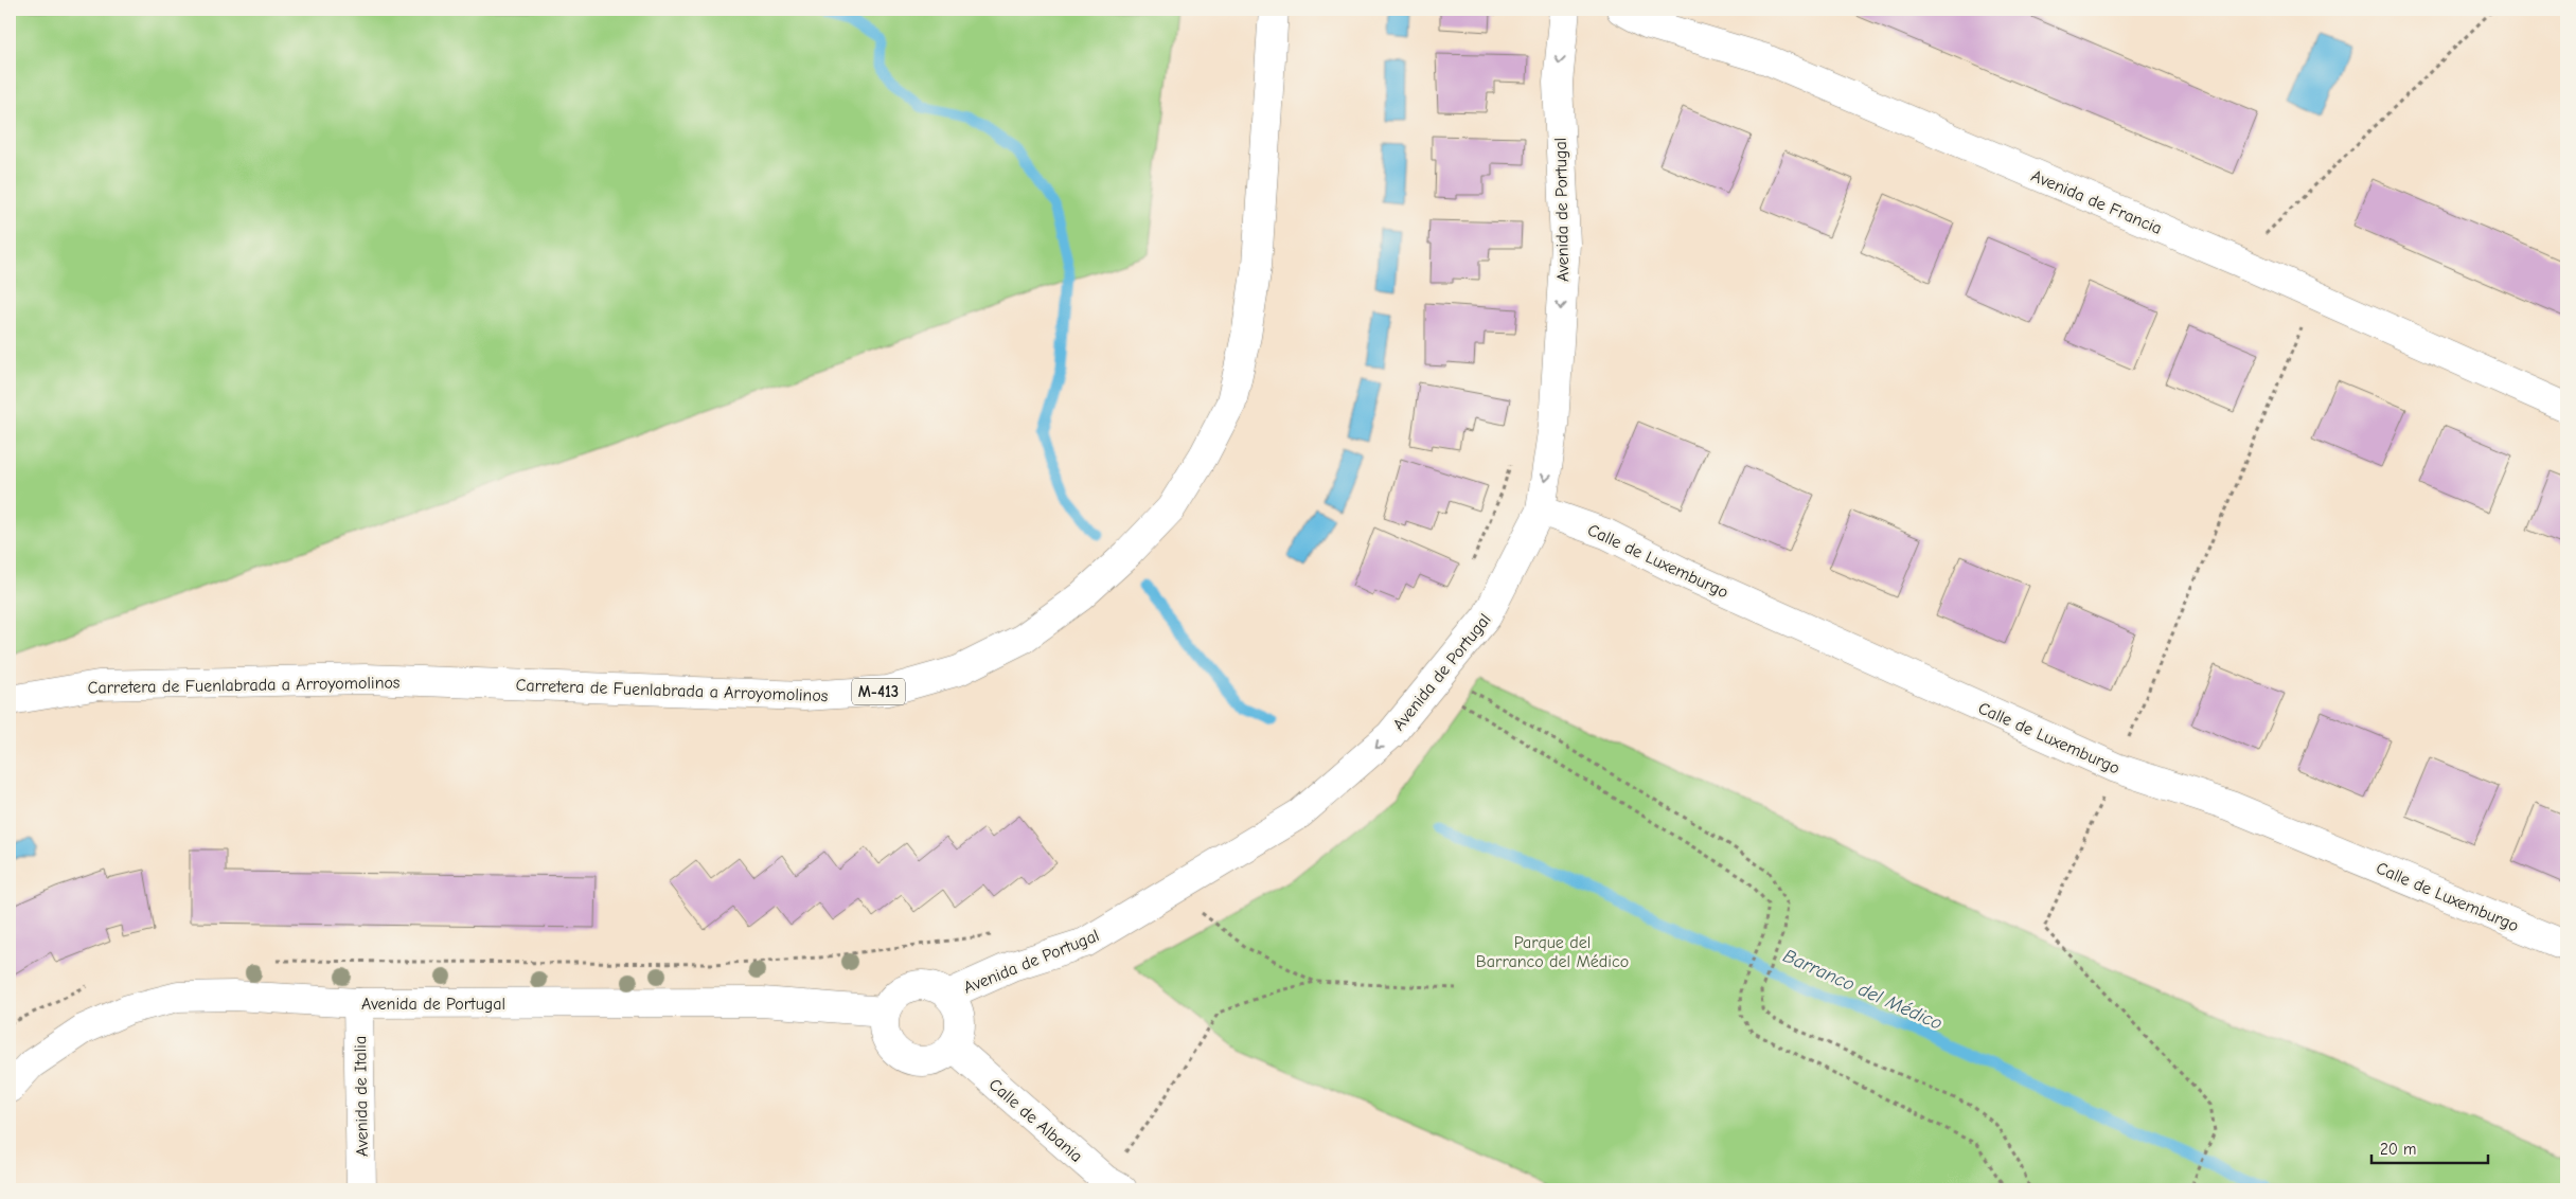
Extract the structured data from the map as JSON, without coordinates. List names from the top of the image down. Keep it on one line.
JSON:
{"streets":{"street":["Avenida de Francia","Avenida de Portugal","Calle de Luxemburgo","Carretera de Fuenlabrada a Arroyomolinos","M-413","Avenida de Italia","Calle de Albania"]},"crossings":[["Avenida de Portugal","Calle de Luxemburgo"],["Avenida de Portugal","Avenida de Italia"],["Avenida de Portugal","Calle de Albania"]],"one_way":["Avenida de Portugal"],"water":["Barranco del Médico"],"parks":["Parque del Barranco del Médico"],"scale_bar":"20 m"}
